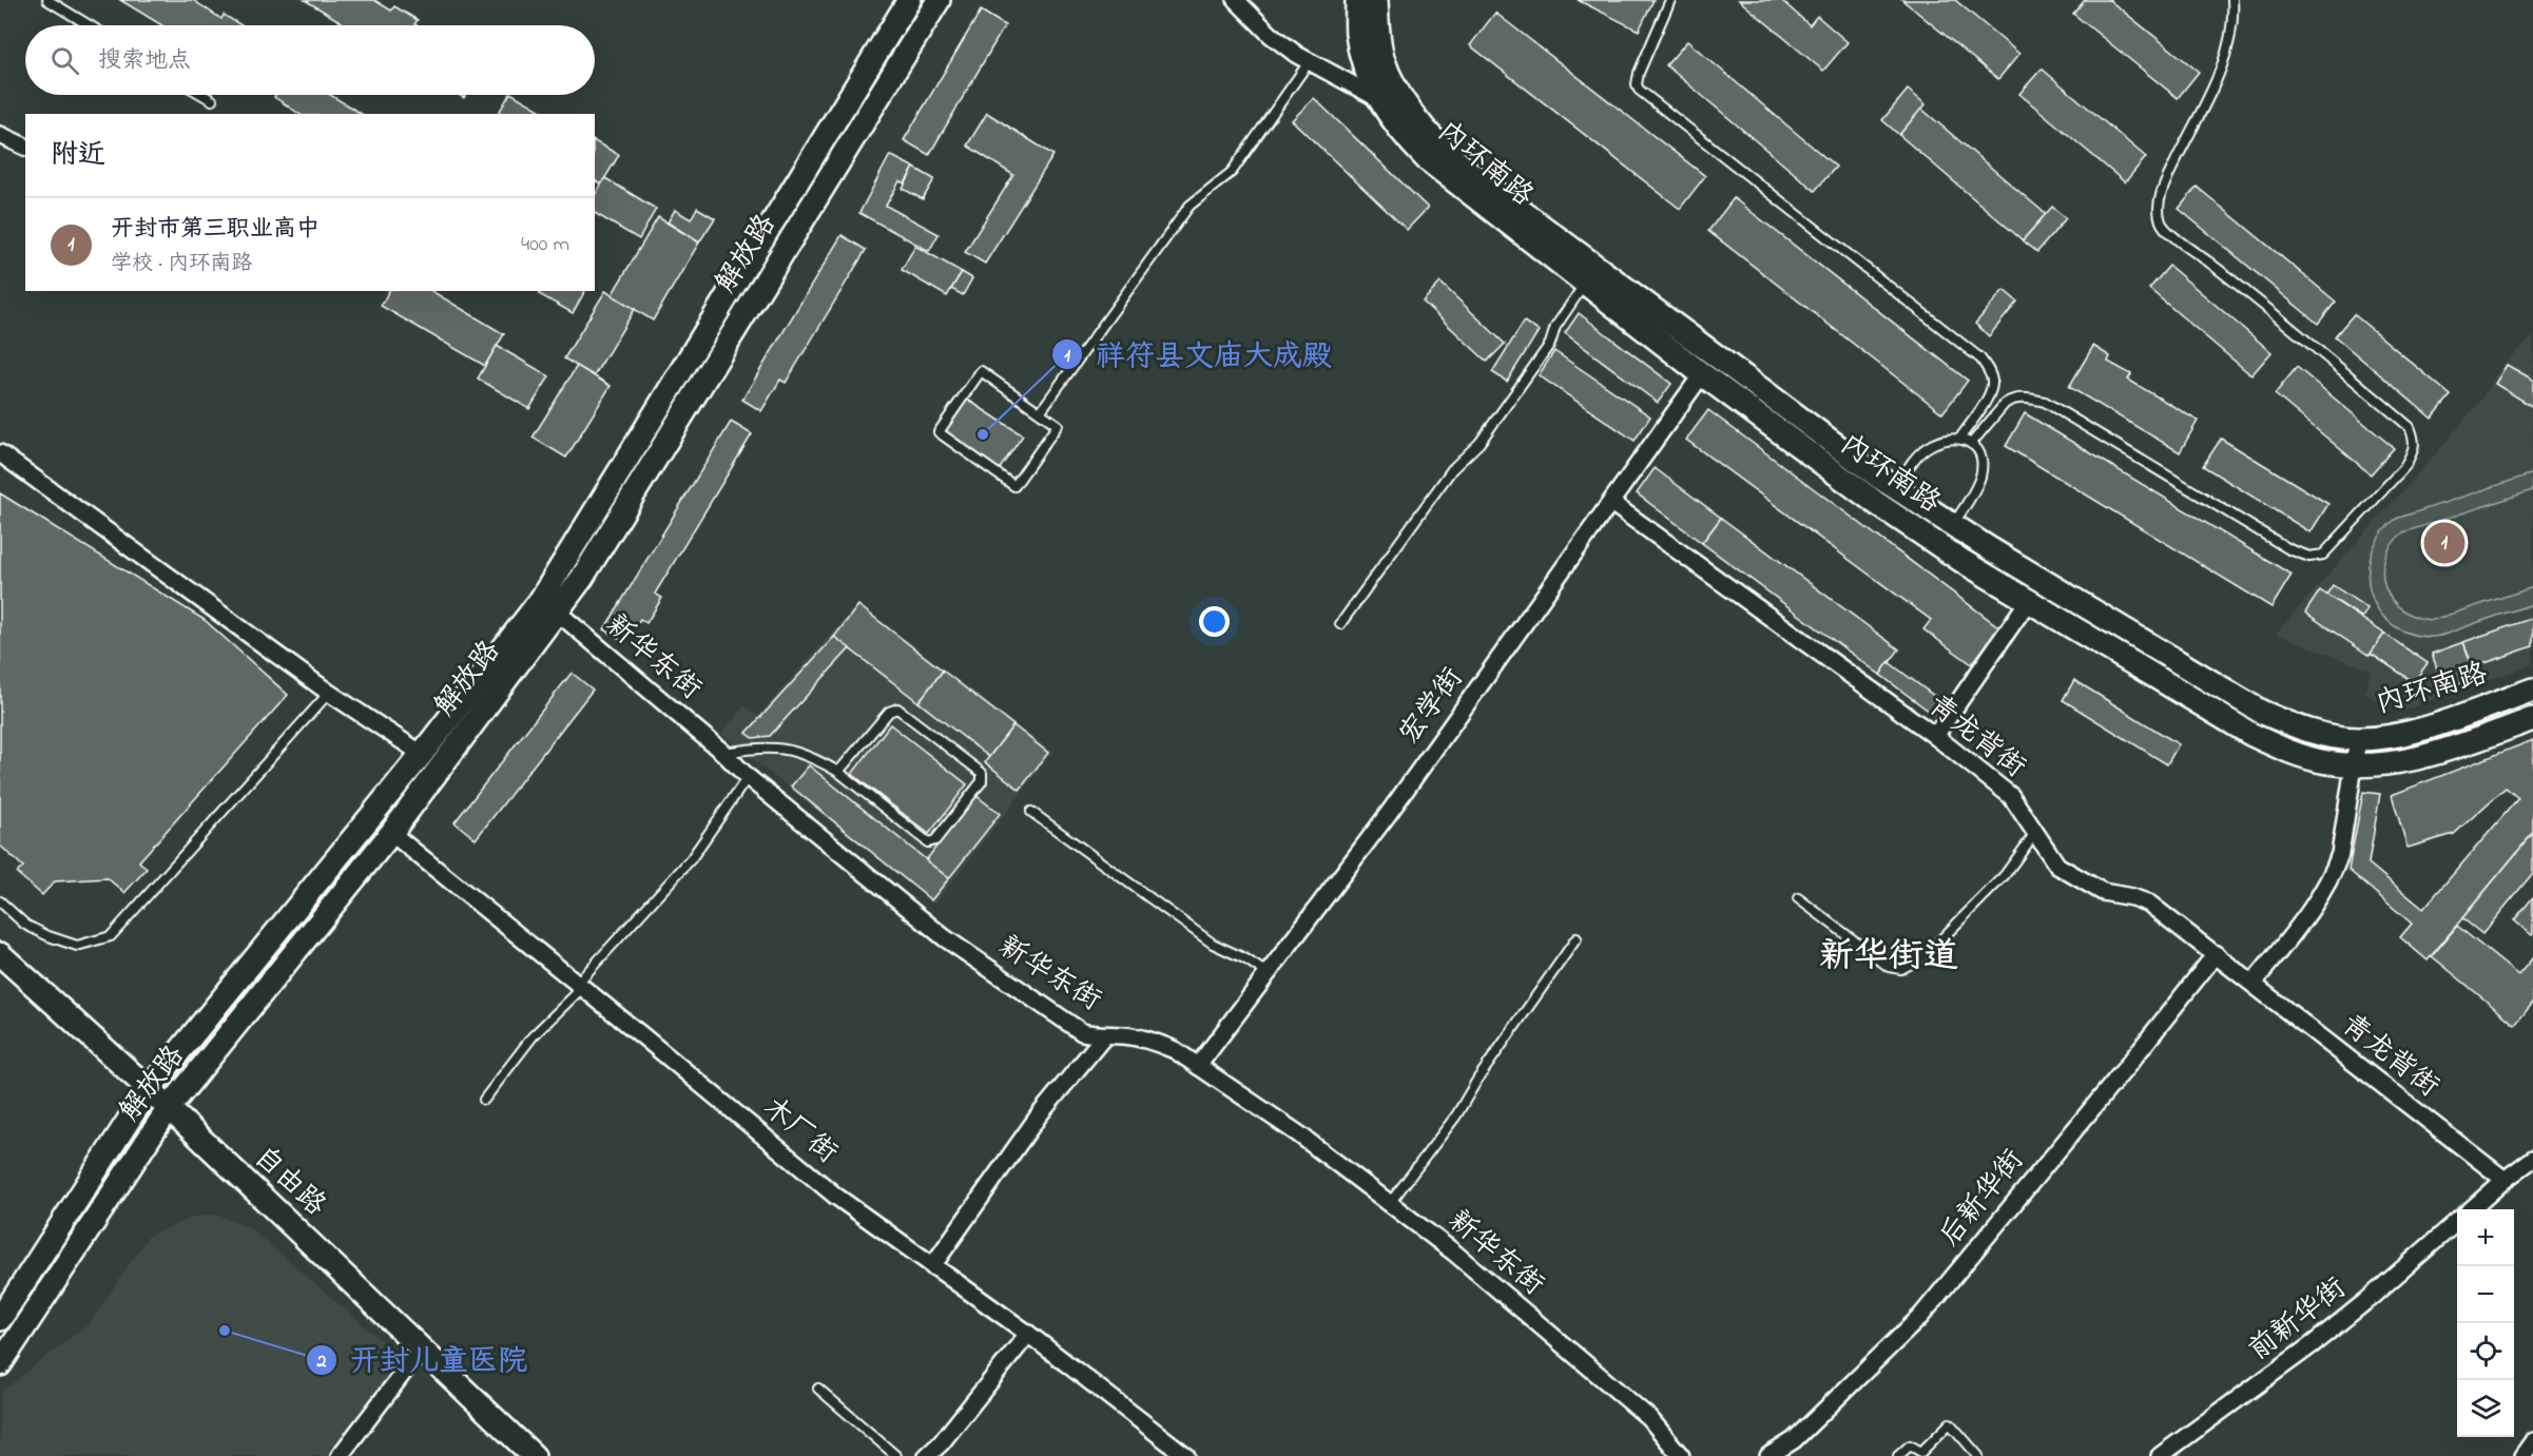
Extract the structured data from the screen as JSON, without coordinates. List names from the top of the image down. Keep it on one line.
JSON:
{"streets":{"street":["内环南路","解放路","新华东街","宏学街","青龙背街","木厂街","自由路","后新华街","前新华街"]},"crossings":[["内环南路","宏学街"],["解放路","新华东街"],["解放路","木厂街"],["解放路","自由路"],["新华东街","宏学街"],["宏学街","青龙背街"],["青龙背街","后新华街"]],"districts":["新华街道"],"places":["祥符县文庙大成殿","开封儿童医院"],"page":{"search":"搜索地点","heading":"附近","list":[{"mark":"1","name":"开封市第三职业高中","note":"学校 · 内环南路","value":"400 m"}],"pins":"1","map_buttons":["+","−"]}}
